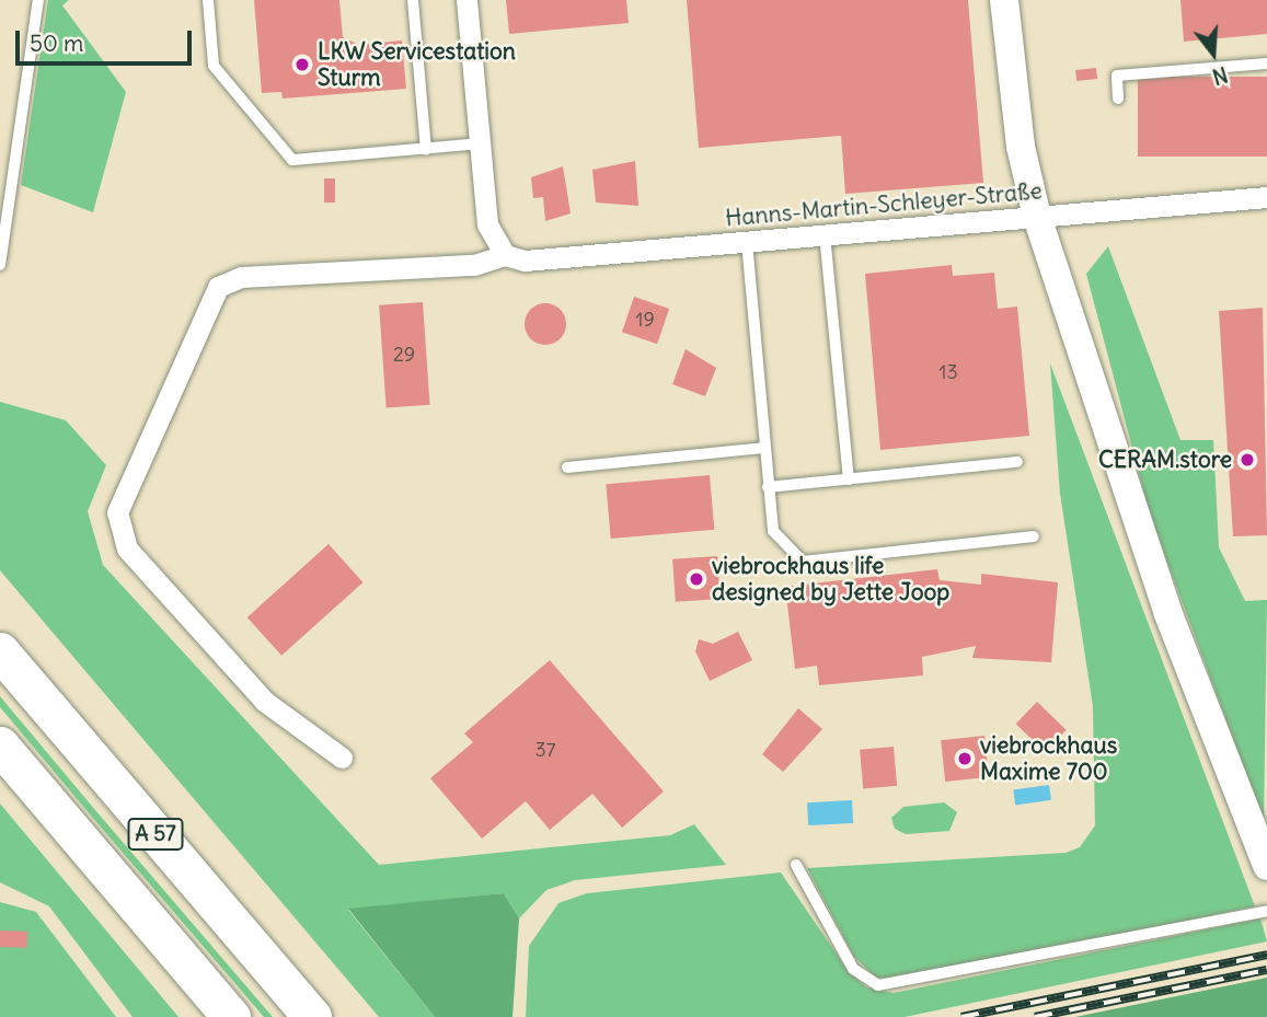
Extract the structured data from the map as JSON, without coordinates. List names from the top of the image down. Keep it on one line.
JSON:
{"streets":{"highway":["A 57"],"street":["Hanns-Martin-Schleyer-Straße"]},"places":["LKW Servicestation Sturm","CERAM.store","viebrockhaus life designed by Jette Joop","viebrockhaus Maxime 700"],"house_numbers":["19","29","13","37"],"scale_bar":"50 m","north":"bottom"}
